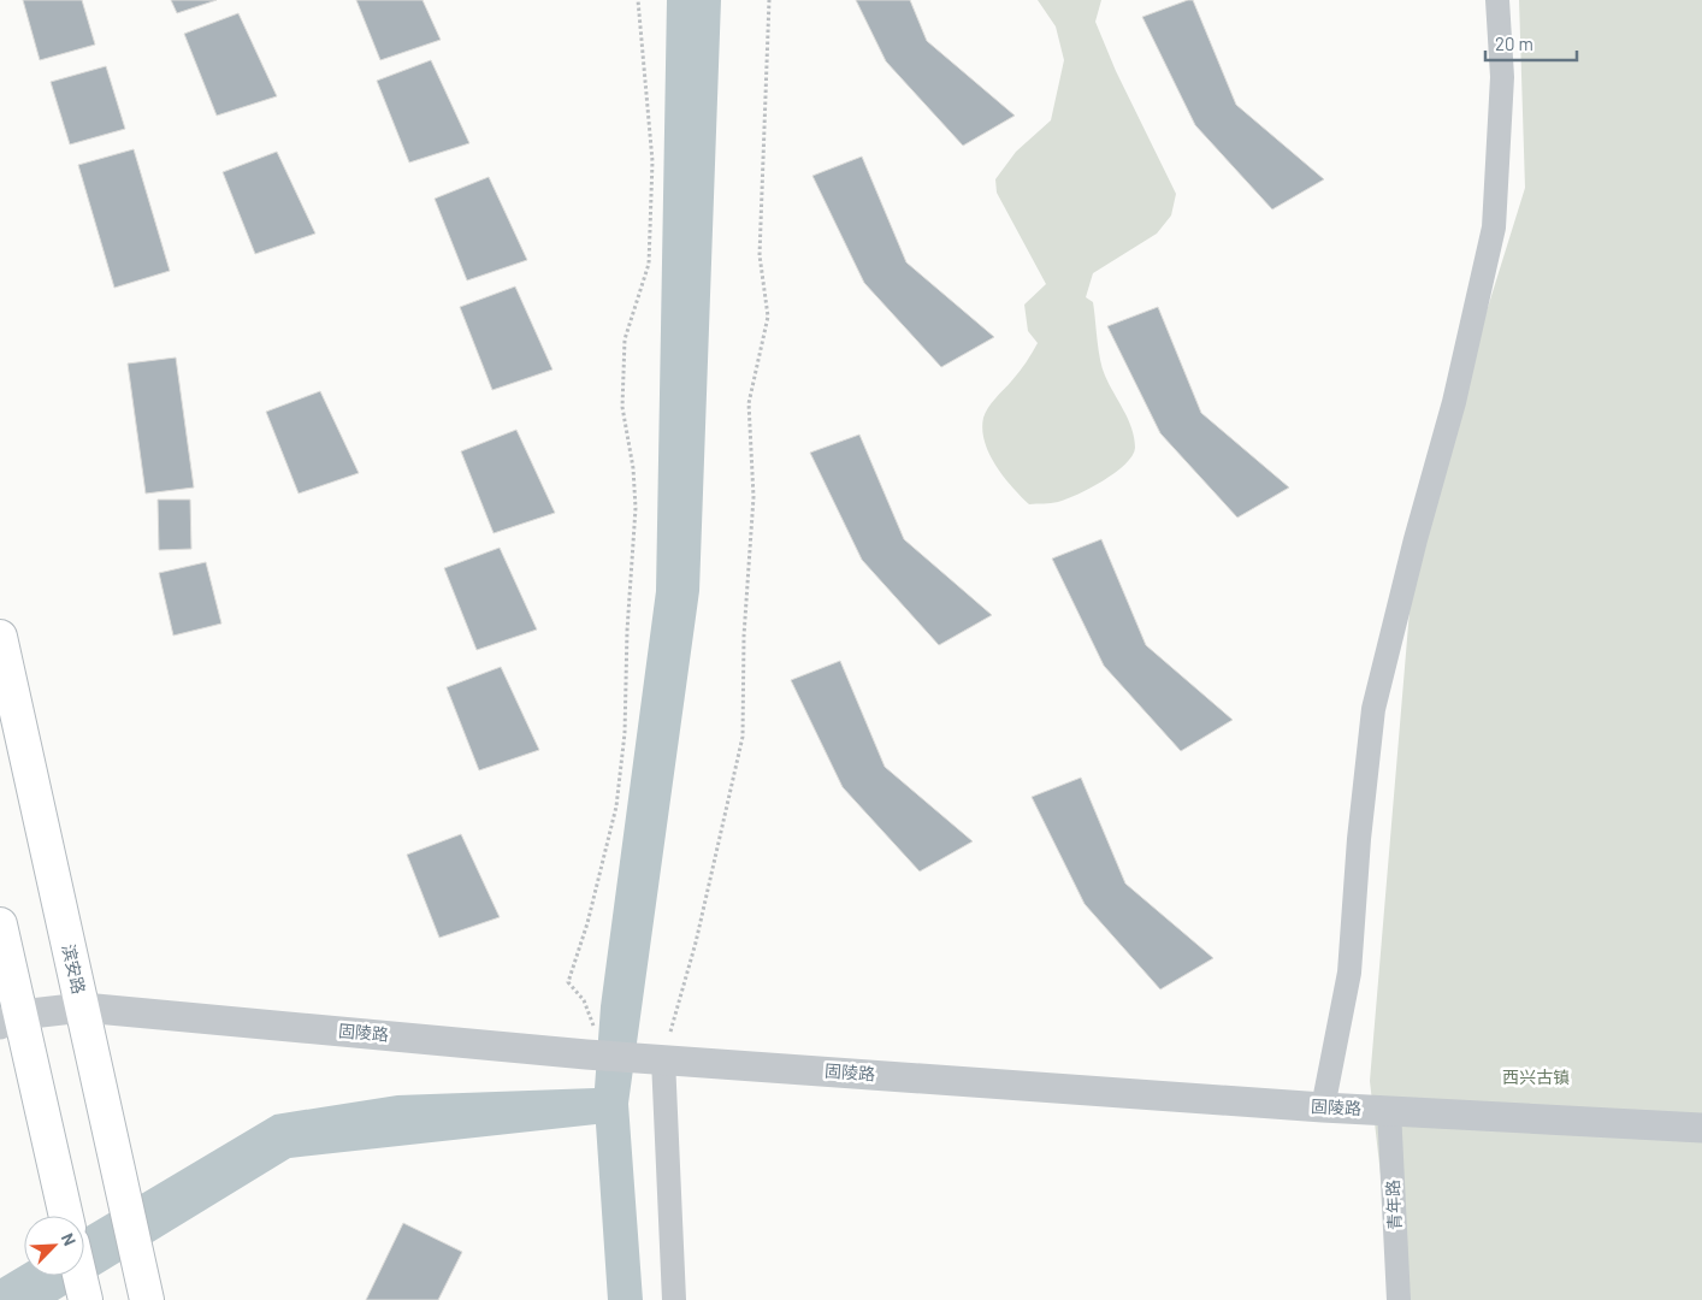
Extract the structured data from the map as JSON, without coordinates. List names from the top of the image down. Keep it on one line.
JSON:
{"streets":{"main road":["滨安路"],"street":["固陵路","青年路"]},"crossings":[["滨安路","固陵路"],["固陵路","青年路"]],"parks":["西兴古镇"],"scale_bar":"20 m","north":"top right"}
